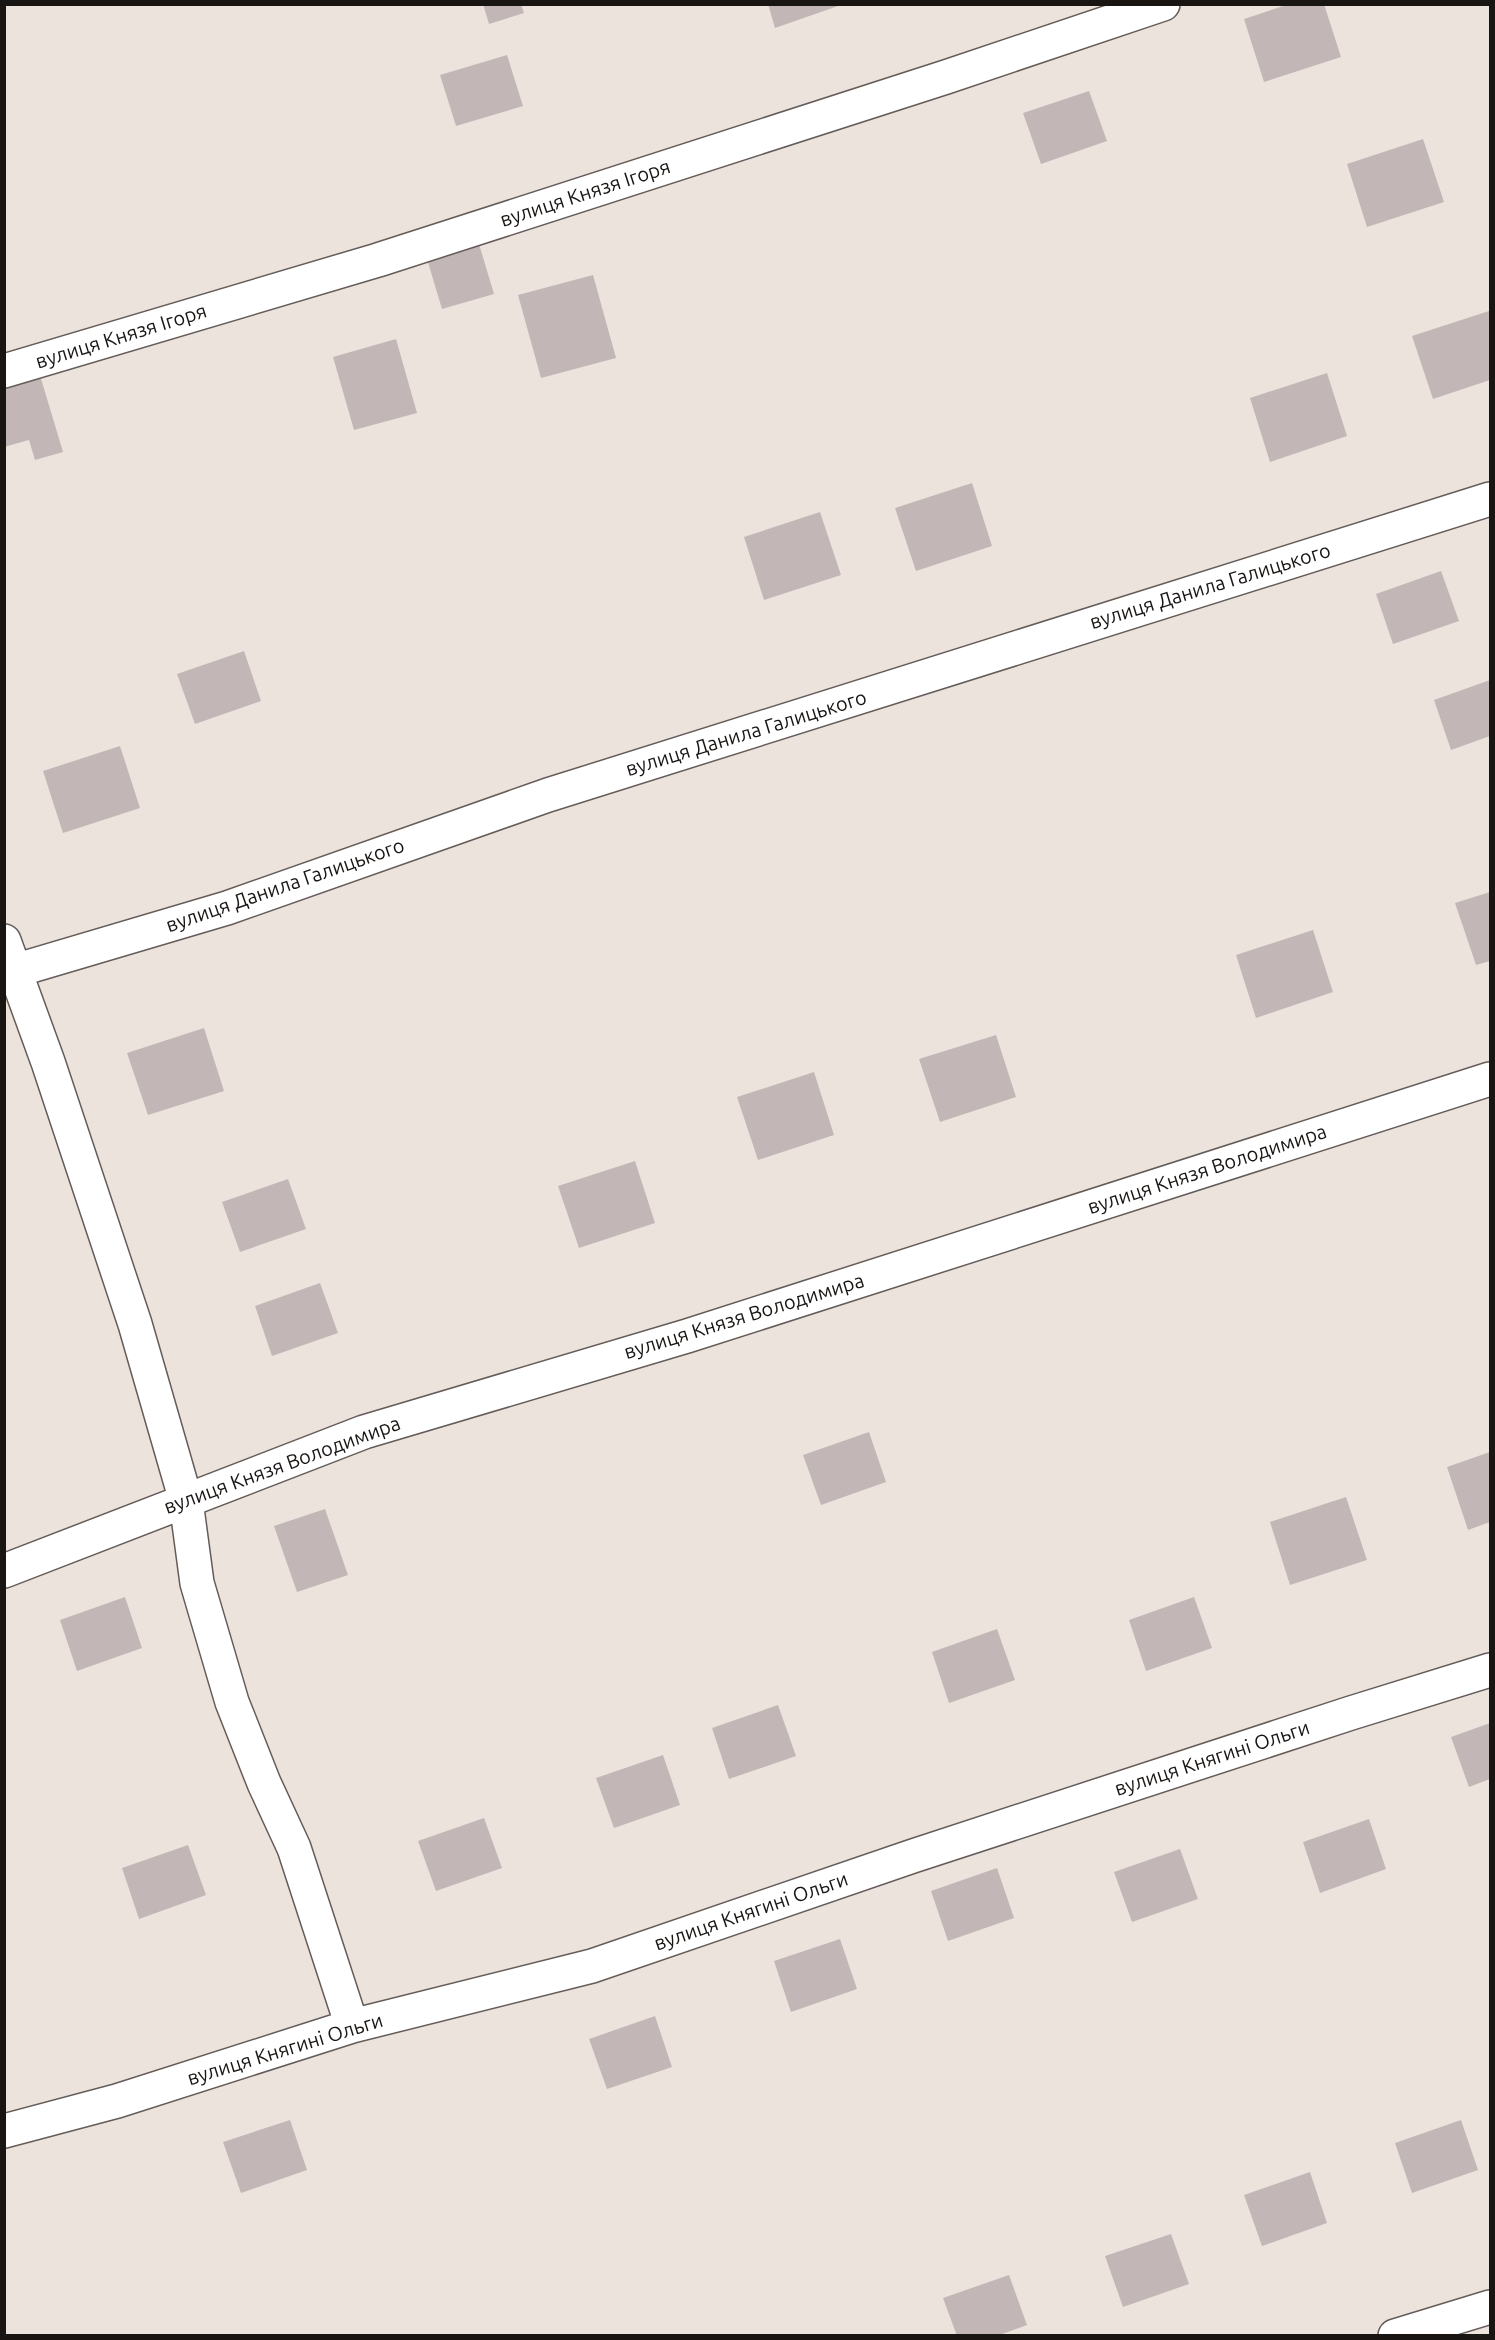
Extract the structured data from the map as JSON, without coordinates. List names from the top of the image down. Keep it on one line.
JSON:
{"streets":{"street":["вулиця Князя Ігоря","вулиця Данила Галицького","вулиця Князя Володимира","вулиця Княгині Ольги"]}}
